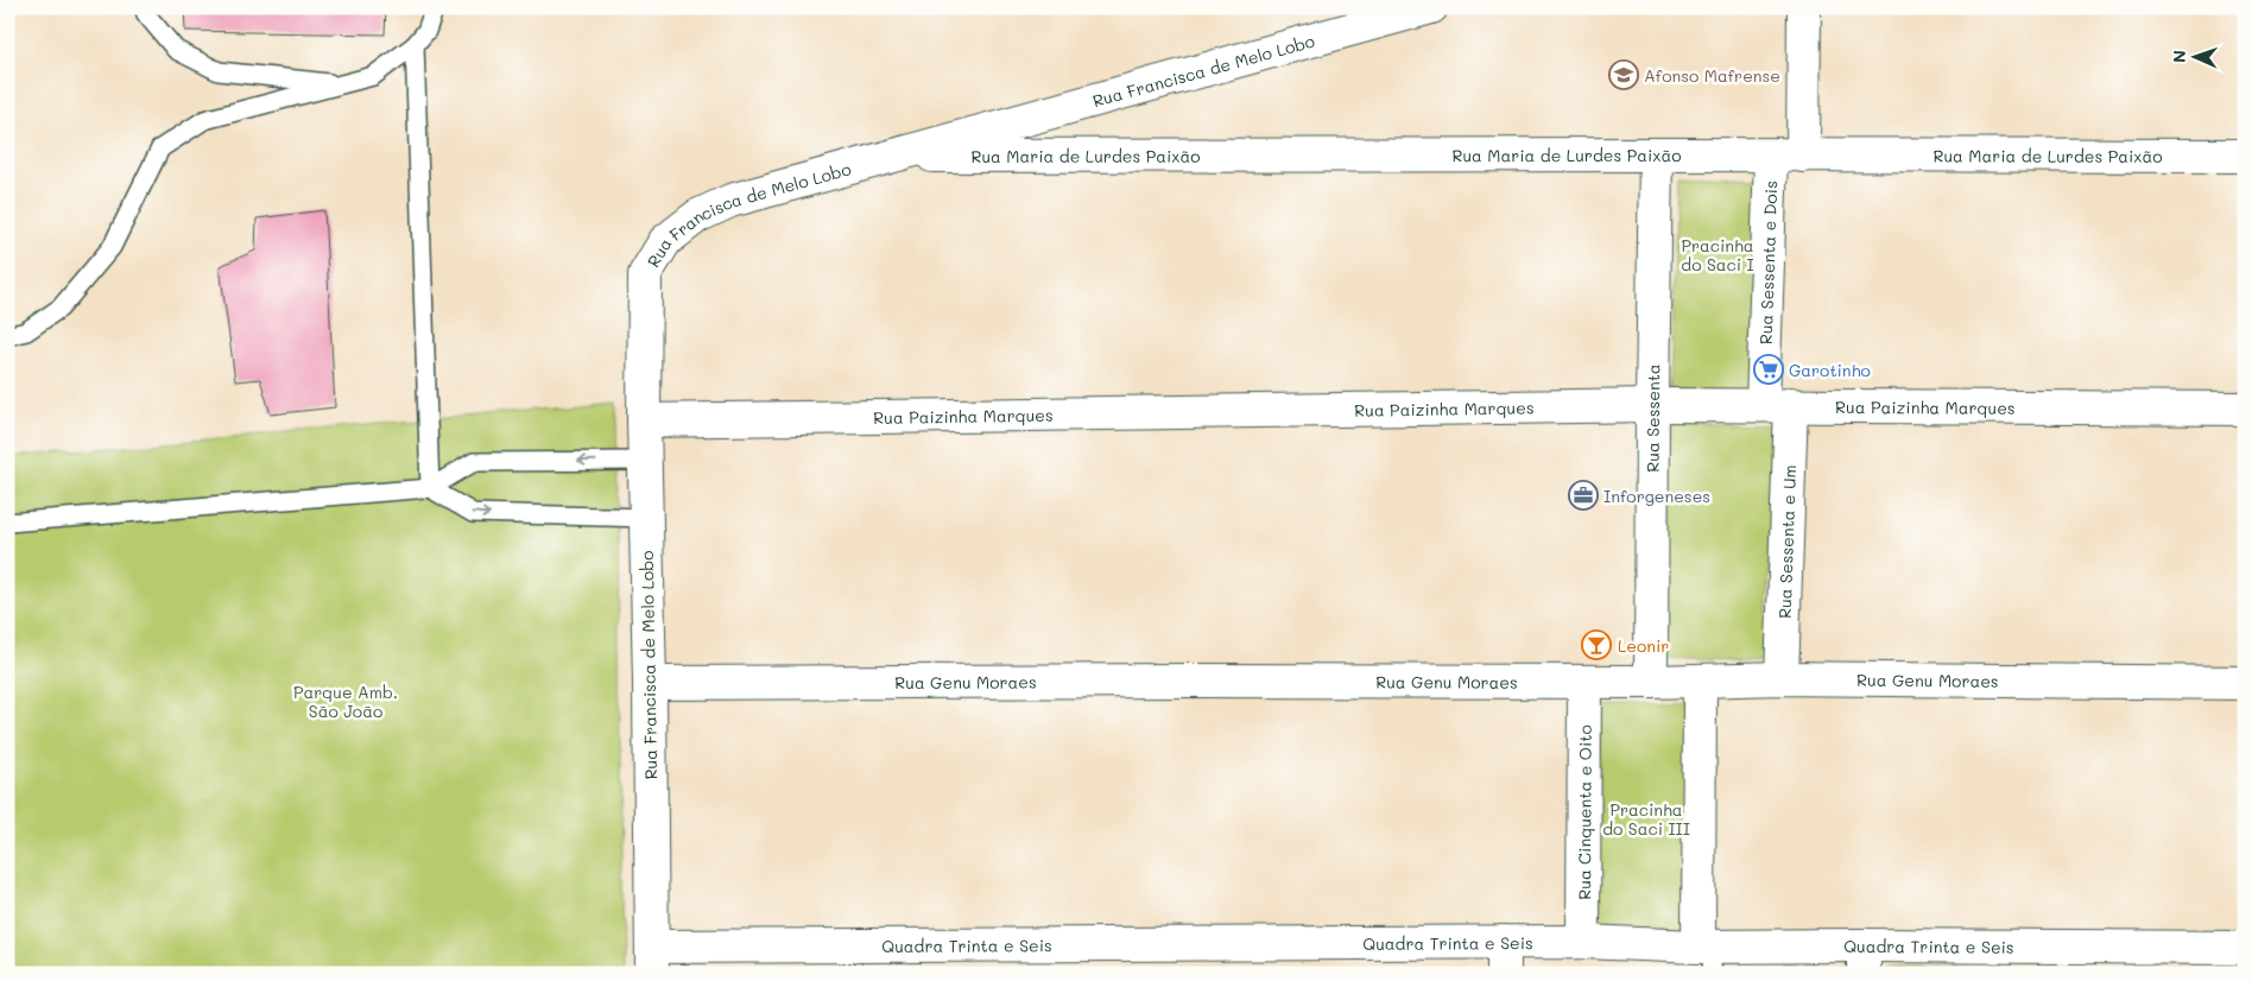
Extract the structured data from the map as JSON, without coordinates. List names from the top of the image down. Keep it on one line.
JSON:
{"streets":{"street":["Rua Francisca de Melo Lobo","Rua Maria de Lurdes Paixão","Rua Sessenta e Dois","Rua Paizinha Marques","Rua Sessenta","Rua Sessenta e Um","Rua Genu Moraes","Rua Cinquenta e Oito","Quadra Trinta e Seis"]},"crossings":[["Rua Francisca de Melo Lobo","Rua Maria de Lurdes Paixão"],["Rua Francisca de Melo Lobo","Rua Paizinha Marques"],["Rua Francisca de Melo Lobo","Rua Genu Moraes"],["Rua Francisca de Melo Lobo","Quadra Trinta e Seis"],["Rua Maria de Lurdes Paixão","Rua Sessenta e Dois"],["Rua Maria de Lurdes Paixão","Rua Sessenta"],["Rua Sessenta e Dois","Rua Paizinha Marques"],["Rua Sessenta e Dois","Rua Sessenta e Um"],["Rua Paizinha Marques","Rua Sessenta"],["Rua Paizinha Marques","Rua Sessenta e Um"],["Rua Sessenta","Rua Genu Moraes"],["Rua Sessenta e Um","Rua Genu Moraes"],["Rua Genu Moraes","Rua Cinquenta e Oito"],["Rua Cinquenta e Oito","Quadra Trinta e Seis"]],"parks":["Pracinha do Saci I","Parque Amb. São João","Pracinha do Saci III"],"places":{"school or university":["Afonso Mafrense"],"supermarket":["Garotinho"],"office":["Inforgeneses"],"bar":["Leonir"]},"north":"left"}
